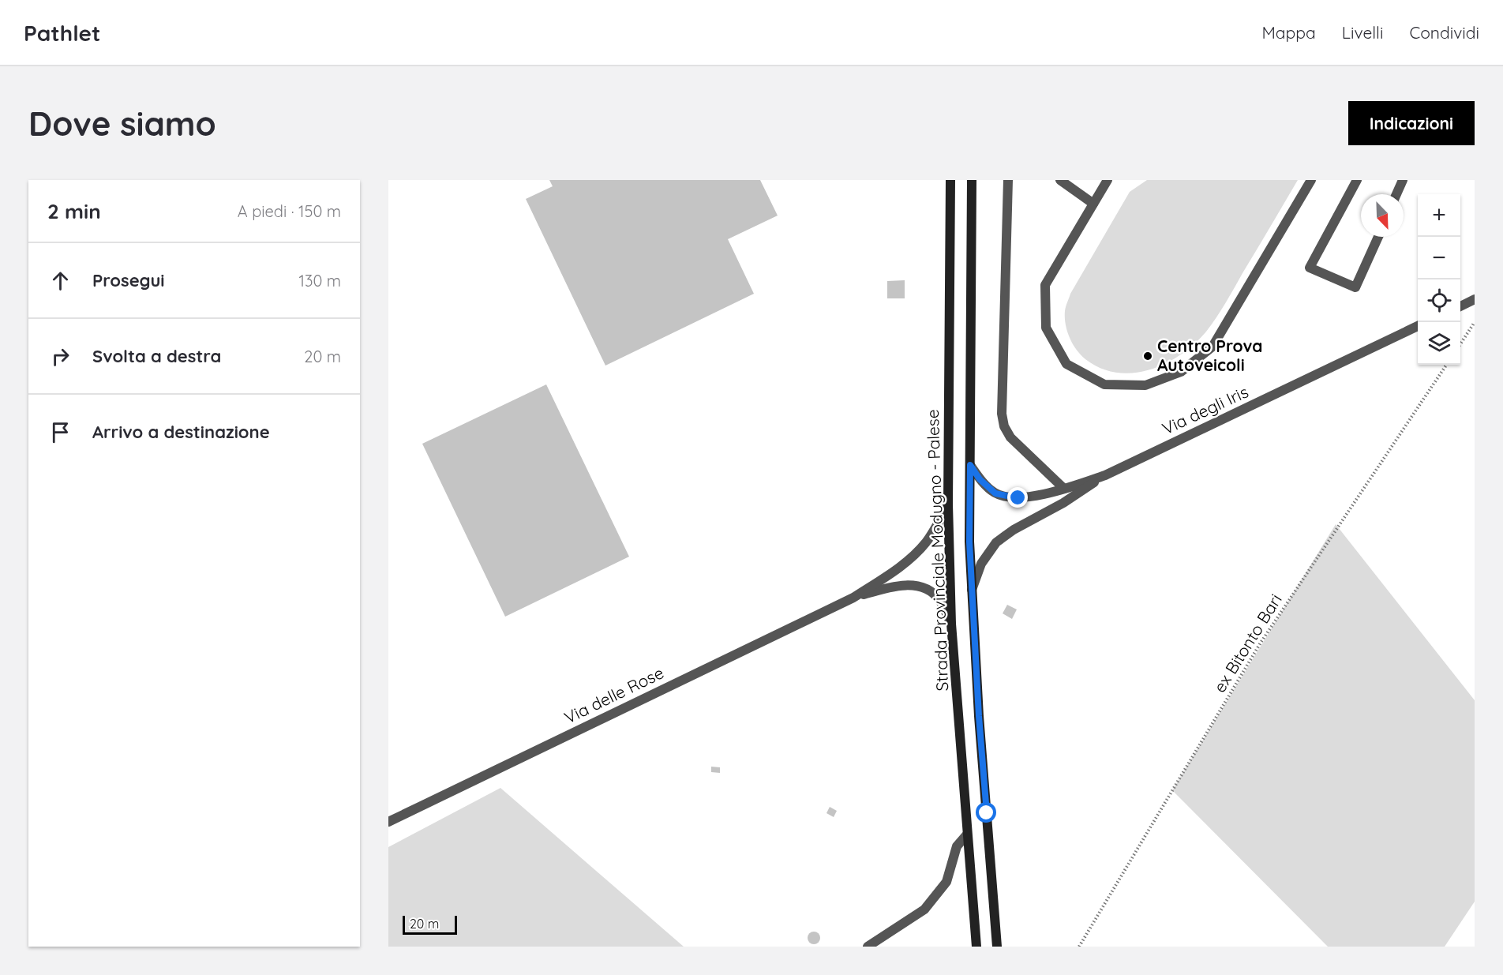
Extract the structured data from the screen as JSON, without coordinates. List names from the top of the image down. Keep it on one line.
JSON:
{"streets":{"main road":["Strada Provinciale Modugno - Palese"],"street":["Via degli Iris","Via delle Rose"],"path":["ex Bitonto Bari"]},"places":["Centro Prova Autoveicoli"],"scale_bar":"20 m","north":"bottom right","page":{"header":"Pathlet","nav":["Mappa","Livelli","Condividi"],"buttons":"Indicazioni","title":"Dove siamo","heading":["2 min","A piedi · 150 m"],"map_buttons":["+","−"],"list":[["Prosegui","130 m"],["Svolta a destra","20 m"],"Arrivo a destinazione"],"scale":"20 m"}}
